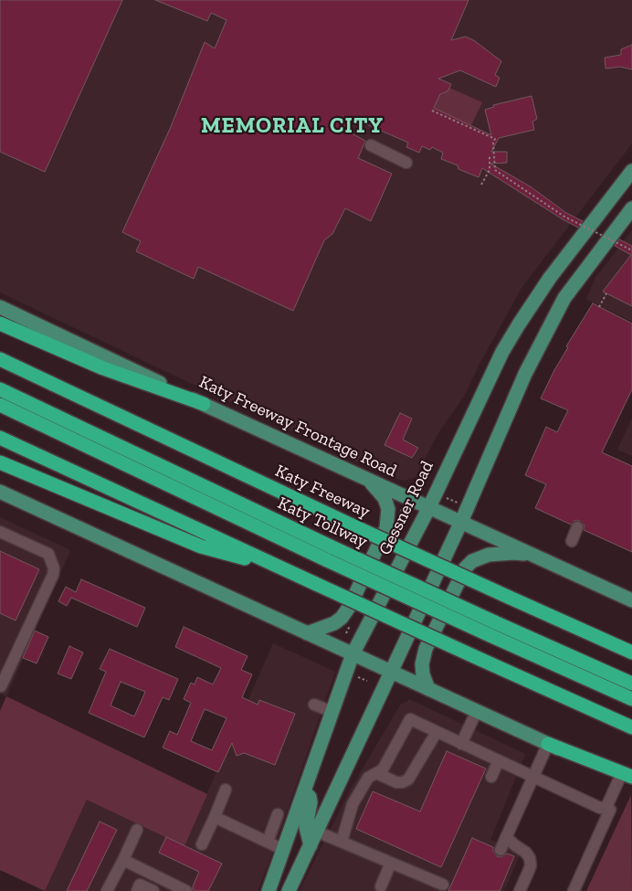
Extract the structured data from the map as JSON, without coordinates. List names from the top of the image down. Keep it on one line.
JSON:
{"streets":{"highway":["Katy Freeway","Katy Tollway"],"main road":["Katy Freeway Frontage Road","Gessner Road"]},"crossings":[["Katy Freeway Frontage Road","Gessner Road"]],"districts":["MEMORIAL CITY"]}
